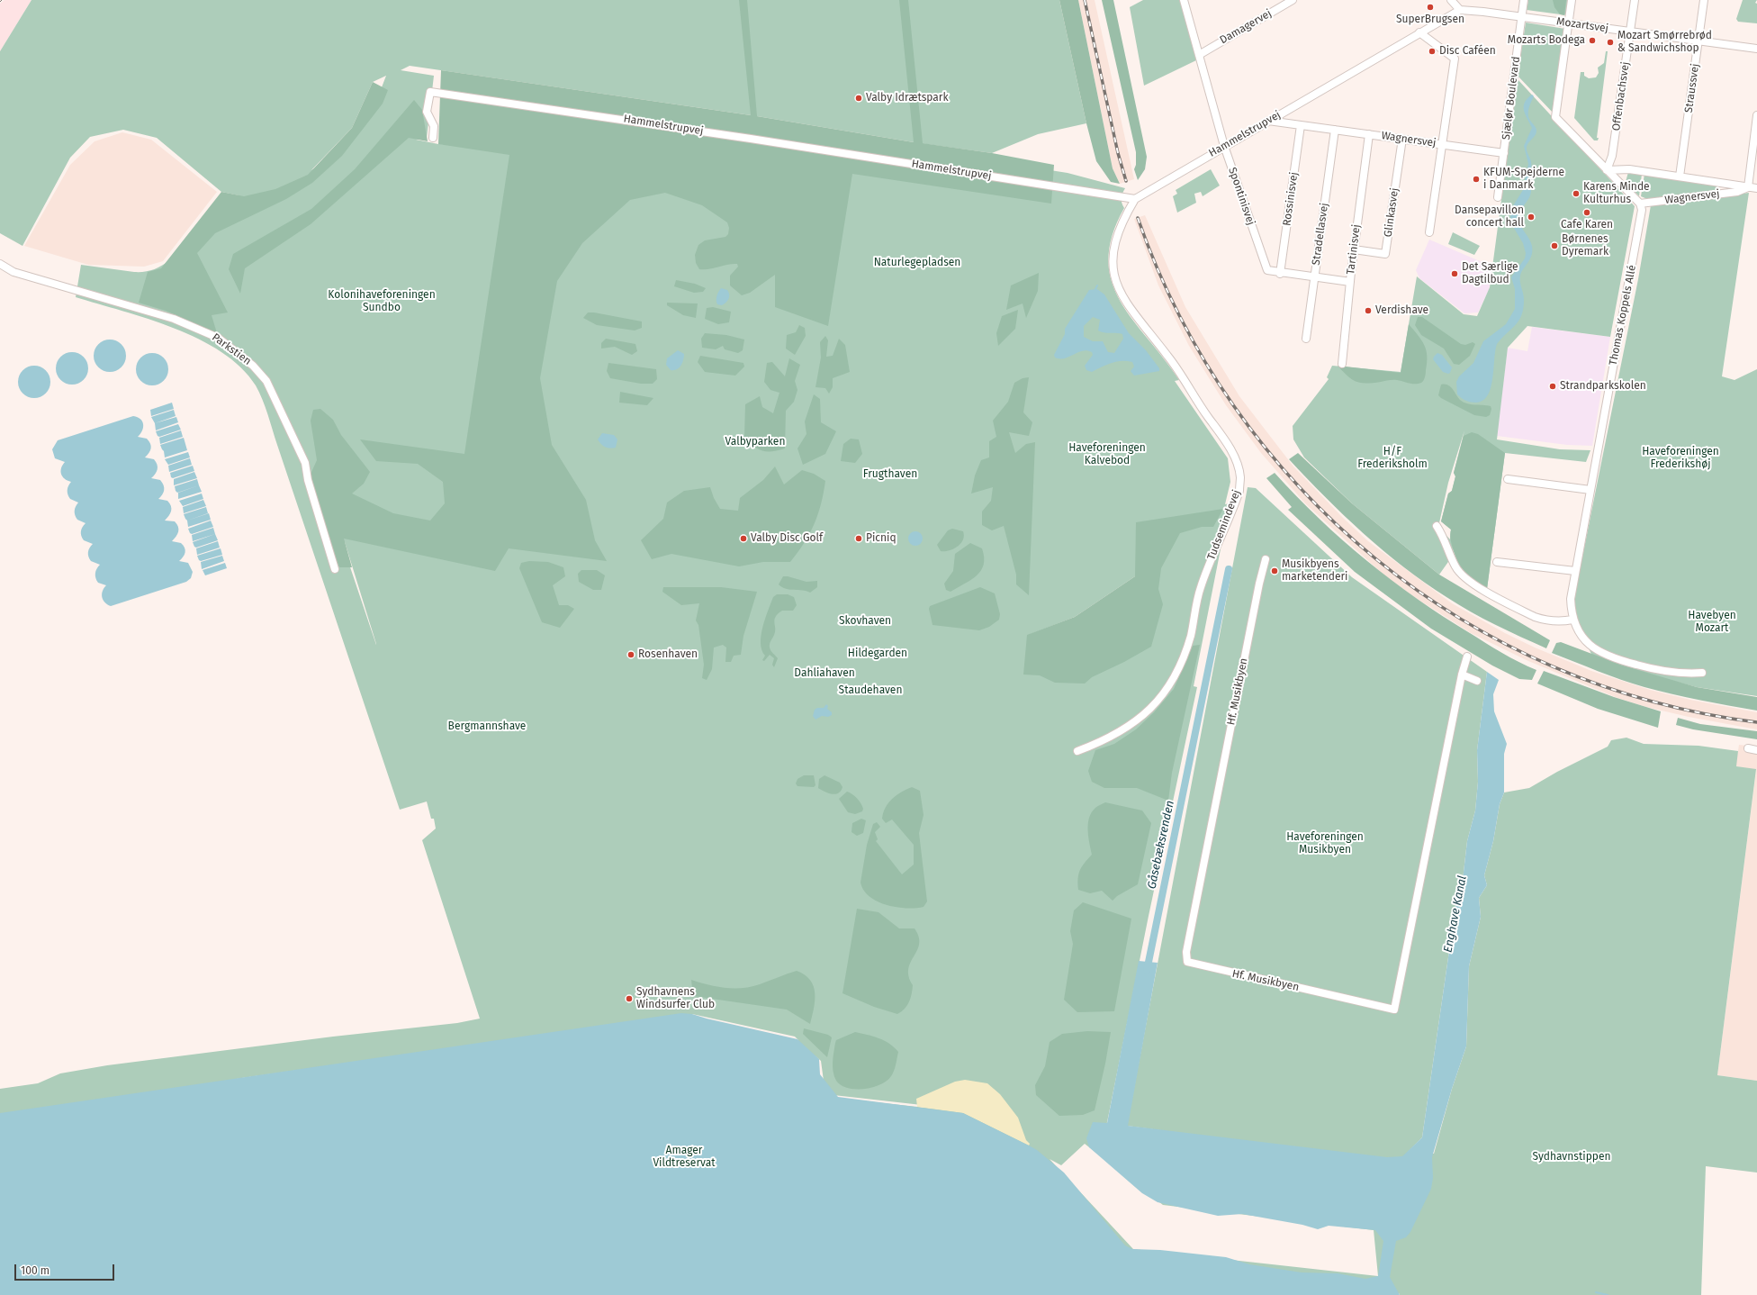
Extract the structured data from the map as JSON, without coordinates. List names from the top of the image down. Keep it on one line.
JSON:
{"streets":{"street":["Mozartsvej","Damagervej","Straussvej","Offenbachsvej","Sjælør Boulevard","Hammelstrupvej","Wagnersvej","Spontinisvej","Rossinisvej","Glinkasvej","Stradellasvej","Tartinisvej","Thomas Koppels Allé","Parkstien","Tudsemindevej","Hf. Musikbyen"]},"crossings":[["Mozartsvej","Straussvej"],["Mozartsvej","Offenbachsvej"],["Mozartsvej","Sjælør Boulevard"],["Mozartsvej","Hammelstrupvej"],["Damagervej","Spontinisvej"],["Straussvej","Wagnersvej"],["Offenbachsvej","Wagnersvej"],["Sjælør Boulevard","Wagnersvej"],["Hammelstrupvej","Wagnersvej"],["Hammelstrupvej","Spontinisvej"],["Hammelstrupvej","Tudsemindevej"],["Wagnersvej","Rossinisvej"],["Wagnersvej","Glinkasvej"],["Wagnersvej","Stradellasvej"],["Wagnersvej","Tartinisvej"],["Wagnersvej","Thomas Koppels Allé"],["Spontinisvej","Rossinisvej"],["Spontinisvej","Stradellasvej"],["Spontinisvej","Tartinisvej"],["Glinkasvej","Tartinisvej"]],"water":["Gåsebæksrenden","Enghave Kanal"],"parks":["Naturlegepladsen","Kolonihaveforeningen Sundbo","Valbyparken","Haveforeningen Kalvebod","H/F Frederiksholm","Haveforeningen Frederikshøj","Frugthaven","Havebyen Mozart","Skovhaven","Hildegarden","Dahliahaven","Staudehaven","Bergmannshave","Haveforeningen Musikbyen","Amager Vildtreservat","Sydhavnstippen"],"places":["SuperBrugsen","Mozarts Bodega","Mozart Smørrebrød & Sandwichshop","Disc Caféen","Valby Idrætspark","KFUM-Spejderne i Danmark","Karens Minde Kulturhus","Cafe Karen","Dansepavillon concert hall","Børnenes Dyremark","Det Særlige Dagtilbud","Verdishave","Strandparkskolen","Valby Disc Golf","Picniq","Musikbyens marketenderi","Rosenhaven","Sydhavnens Windsurfer Club"],"scale_bar":"100 m"}
